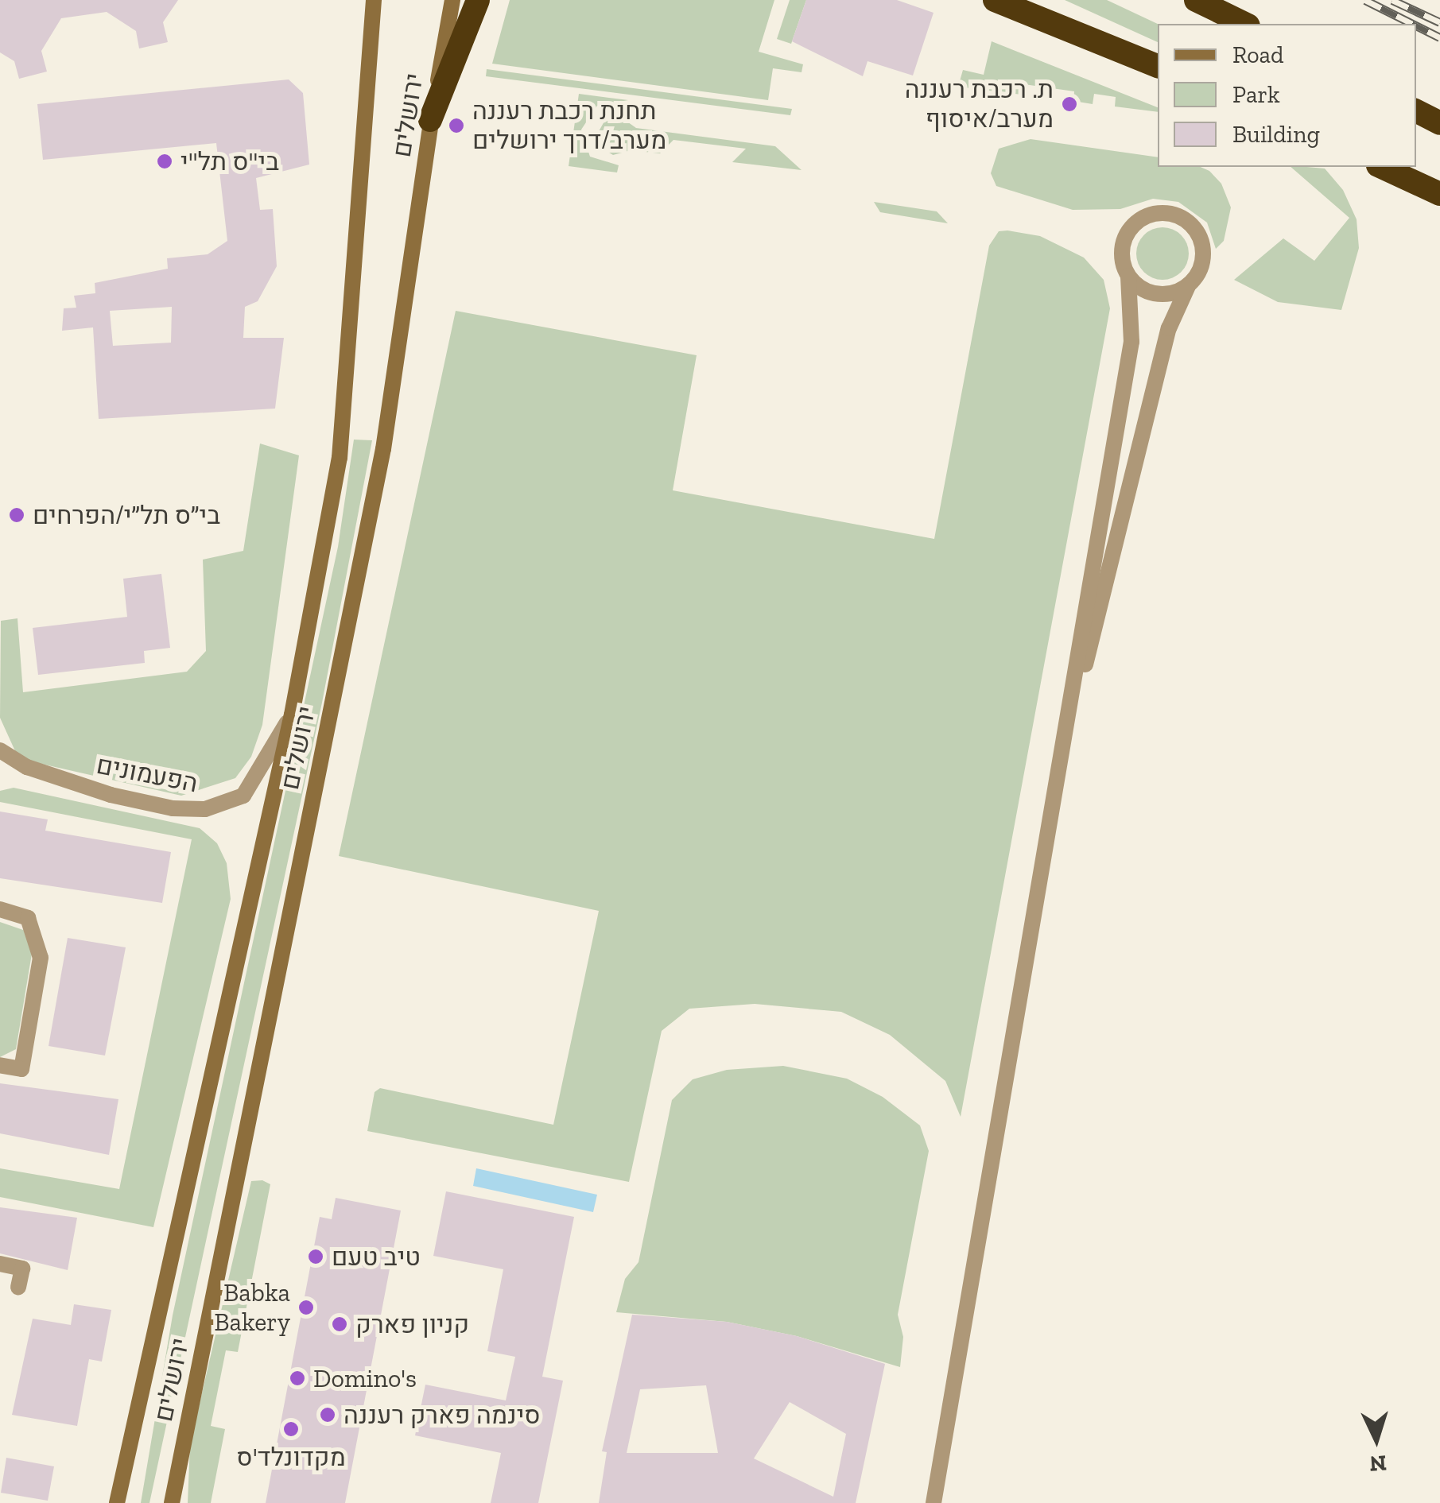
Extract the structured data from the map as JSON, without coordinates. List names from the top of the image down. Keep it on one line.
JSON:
{"streets":{"main road":["ירושלים"],"street":["הפעמונים"]},"crossings":[["ירושלים","הפעמונים"]],"places":["ת. רכבת רעננה מערב/איסוף","תחנת רכבת רעננה מערב/דרך ירושלים","בי\"ס תל\"י","בי״ס תל״י/הפרחים","טיב טעם","Babka Bakery","קניון פארק","Domino's","סינמה פארק רעננה","מקדונלד'ס"],"legend":["Road","Park","Building"],"north":"bottom"}
